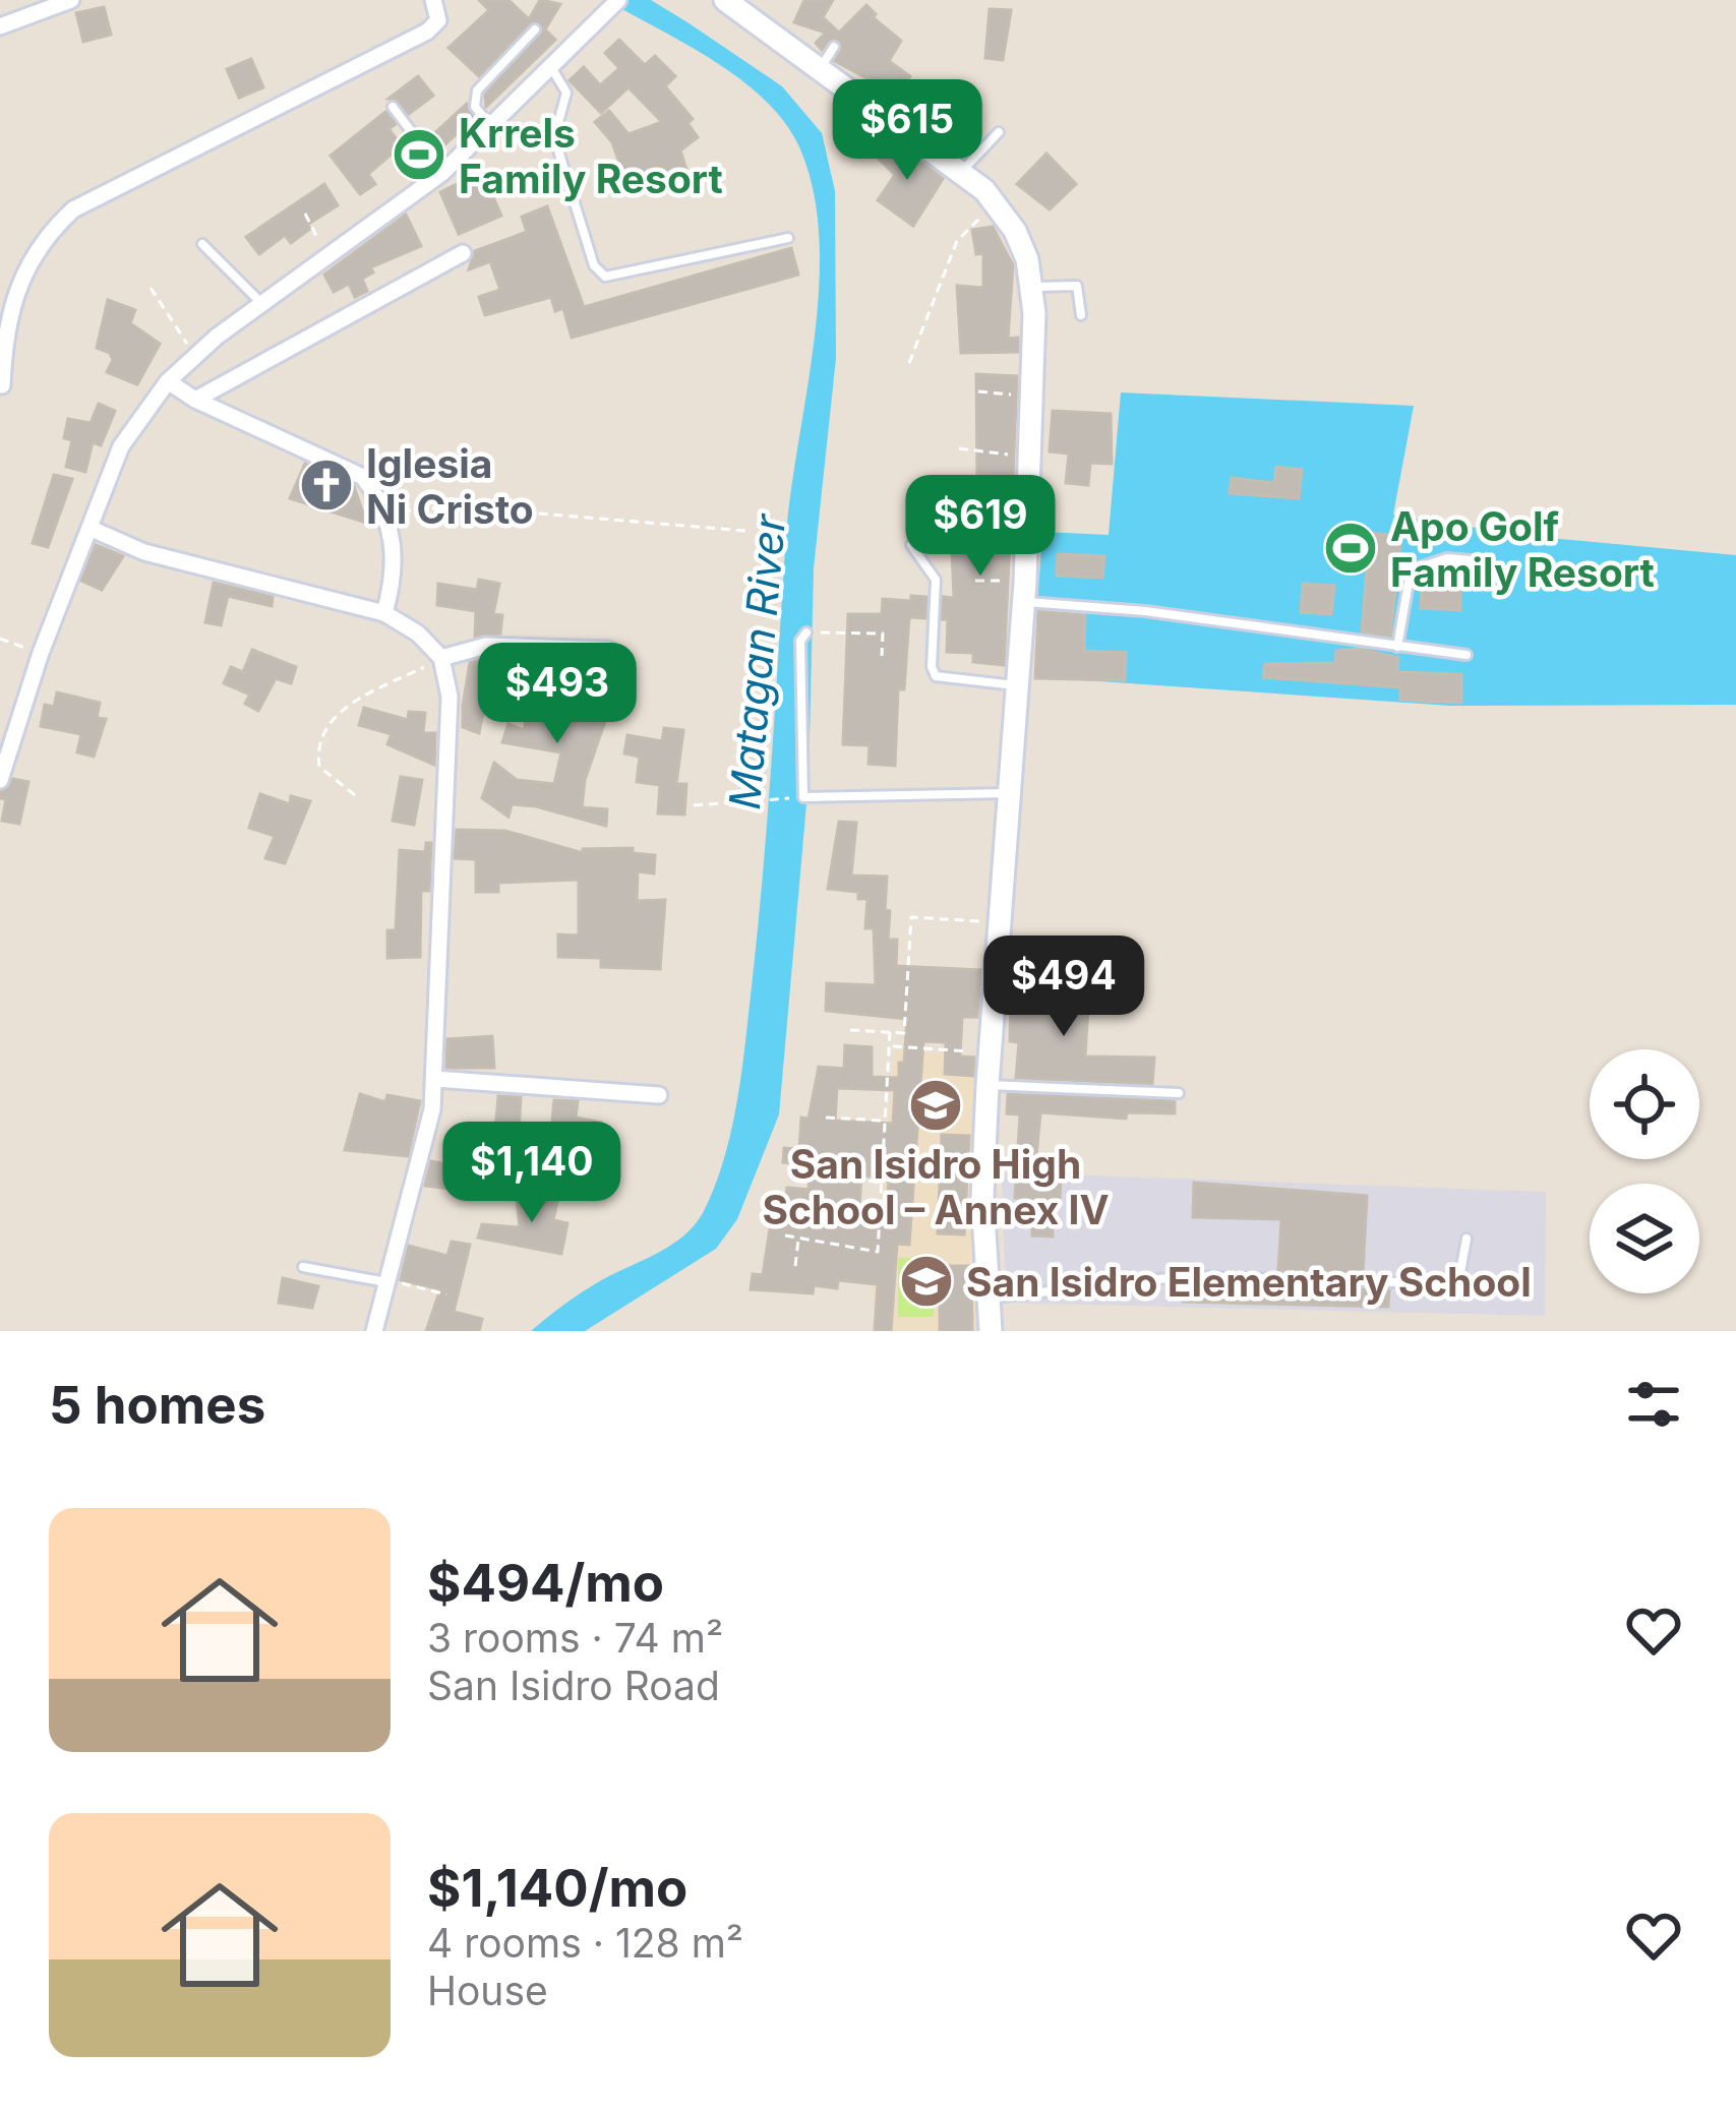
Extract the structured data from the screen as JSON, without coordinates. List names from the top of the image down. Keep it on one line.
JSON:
{"water":["Matagan River"],"places":{"sports":["Krrels Family Resort","Apo Golf Family Resort"],"church":["Iglesia Ni Cristo"],"school or university":["San Isidro High School – Annex IV","San Isidro Elementary School"]},"page":{"price":["$615","$619","$493","$494","$1,140"],"heading":"5 homes","list":[{"name":"$494/mo","note":"3 rooms · 74 m² · San Isidro Road"},{"name":"$1,140/mo","note":"4 rooms · 128 m² · House"}]}}
